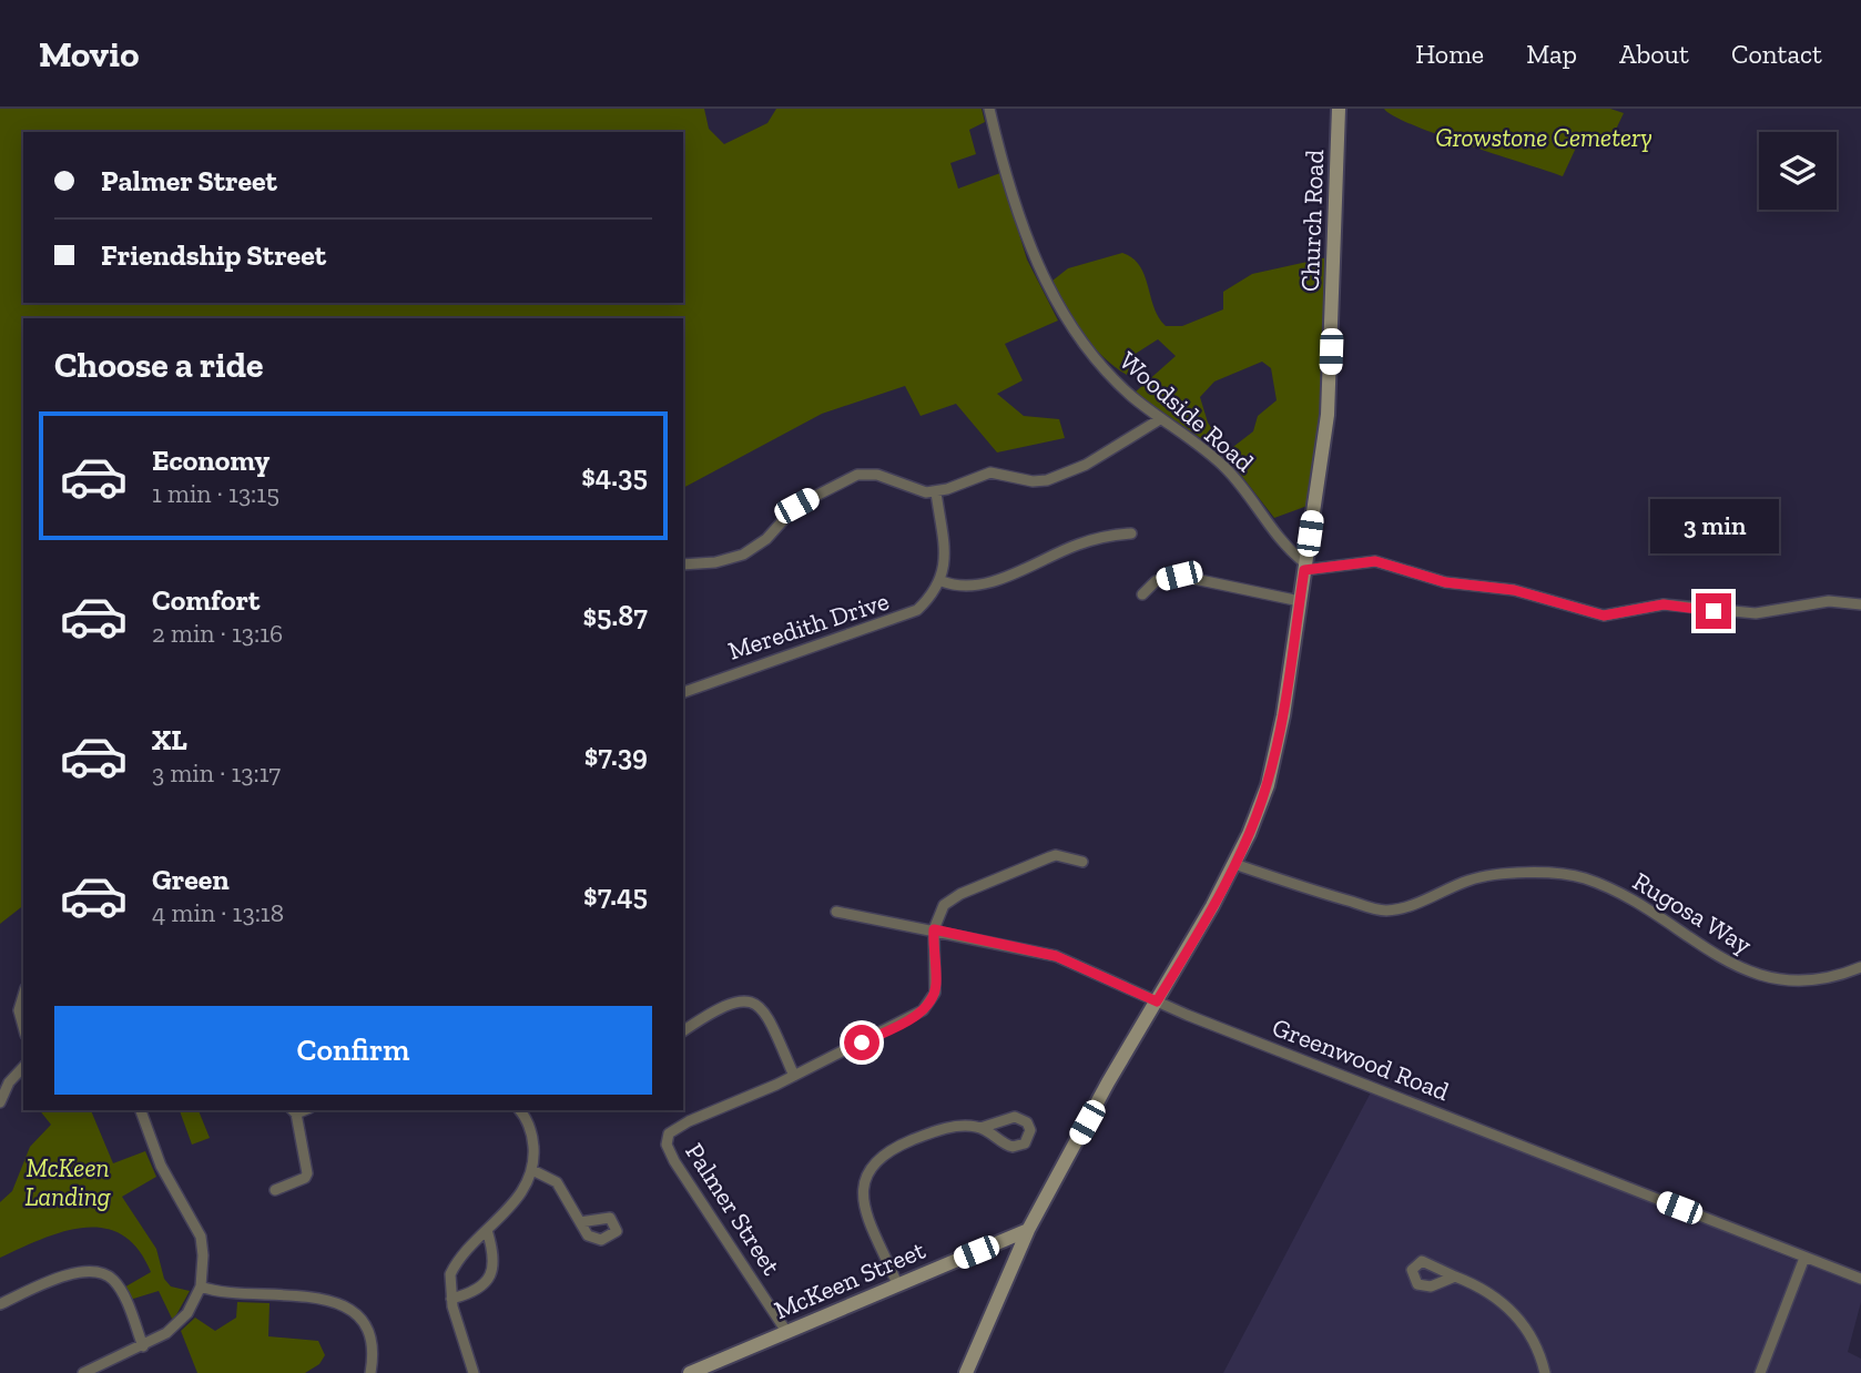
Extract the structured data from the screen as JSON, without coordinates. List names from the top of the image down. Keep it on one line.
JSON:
{"streets":{"street":["Church Road","Woodside Road","Meredith Drive","Rugosa Way","Greenwood Road","Palmer Street","McKeen Street"]},"crossings":[["Church Road","Woodside Road"],["Church Road","Rugosa Way"],["Church Road","Greenwood Road"],["Church Road","McKeen Street"],["Greenwood Road","Palmer Street"],["Palmer Street","McKeen Street"]],"parks":["Growstone Cemetery","McKeen Landing"],"page":{"header":"Movio","nav":["Home","Map","About","Contact"],"banner":["Palmer Street","Friendship Street"],"heading":"Choose a ride","list":[{"name":"Economy","note":"1 min · 13:15","value":"$4.35"},{"name":"Comfort","note":"2 min · 13:16","value":"$5.87"},{"name":"XL","note":"3 min · 13:17","value":"$7.39"},{"name":"Green","note":"4 min · 13:18","value":"$7.45"}],"bubble":"3 min","buttons":"Confirm"}}
